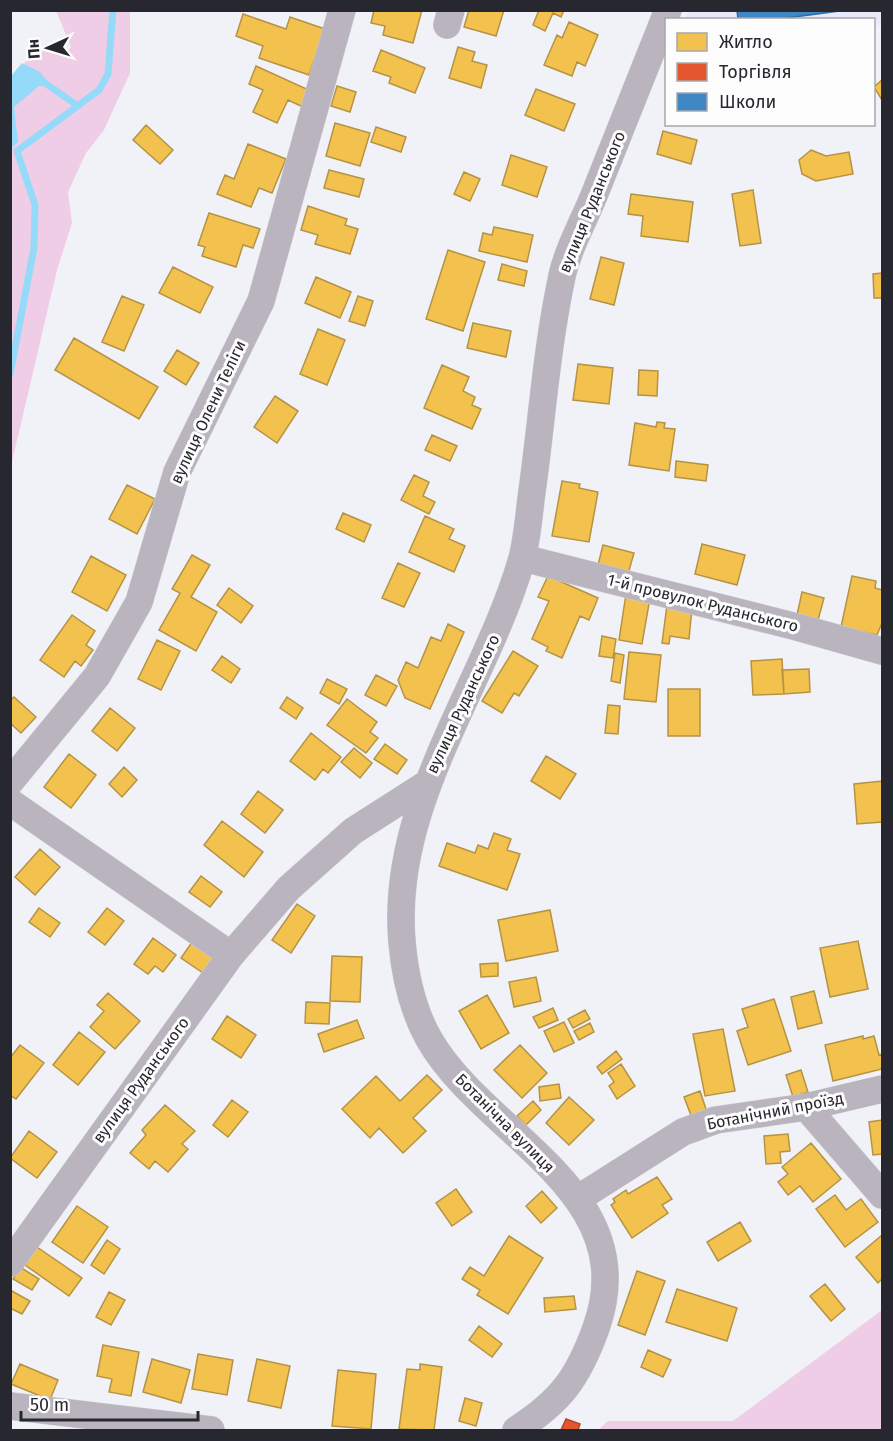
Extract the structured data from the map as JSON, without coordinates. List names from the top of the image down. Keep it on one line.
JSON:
{"streets":{"street":["вулиця Руданського","вулиця Олени Теліги","1-й провулок Руданського","Ботанічний проїзд","Ботанічна вулиця"]},"crossings":[["вулиця Руданського","1-й провулок Руданського"],["вулиця Руданського","Ботанічна вулиця"],["Ботанічний проїзд","Ботанічна вулиця"]],"legend":["Житло","Торгівля","Школи"],"scale_bar":"50 m","north":"left"}
